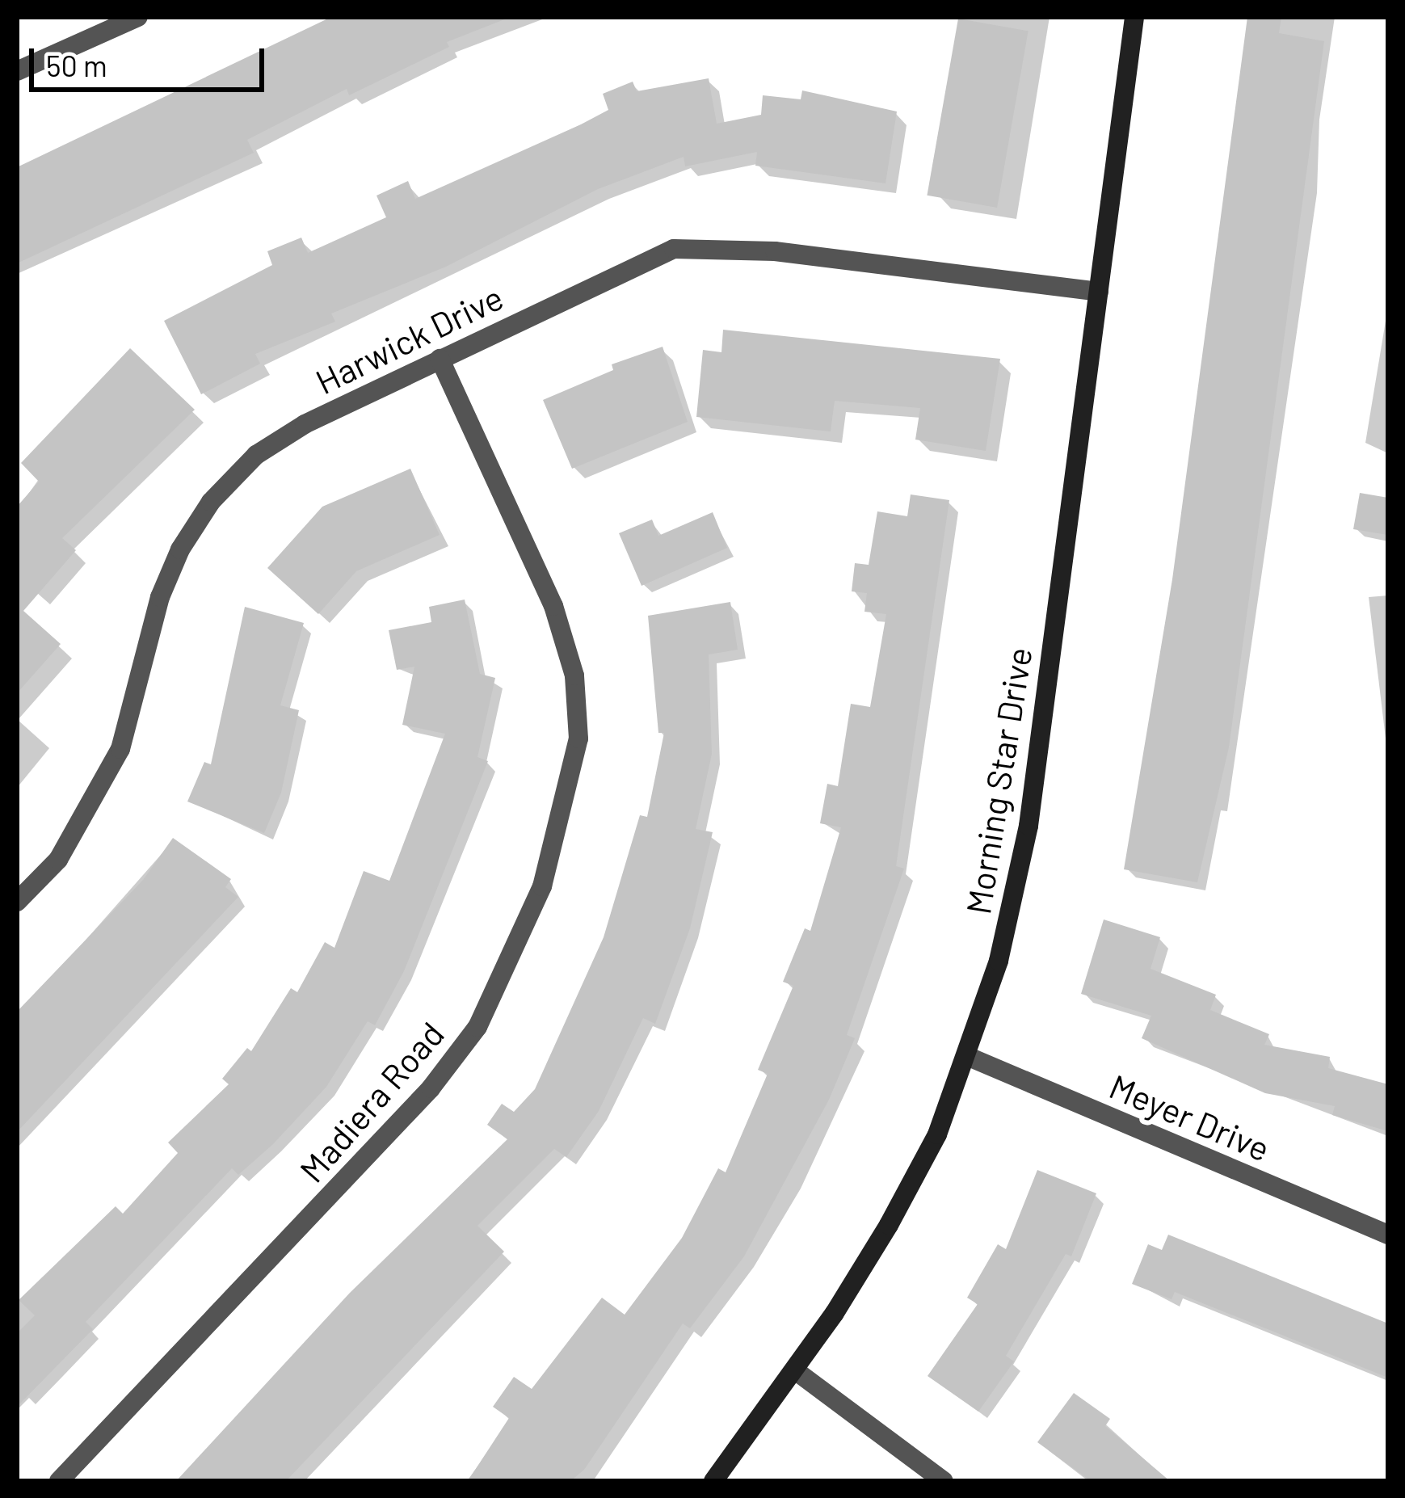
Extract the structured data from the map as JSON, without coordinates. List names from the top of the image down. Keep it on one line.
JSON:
{"streets":{"street":["Harwick Drive","Morning Star Drive","Madiera Road","Meyer Drive"]},"crossings":[["Harwick Drive","Morning Star Drive"],["Harwick Drive","Madiera Road"],["Morning Star Drive","Meyer Drive"]],"scale_bar":"50 m"}
